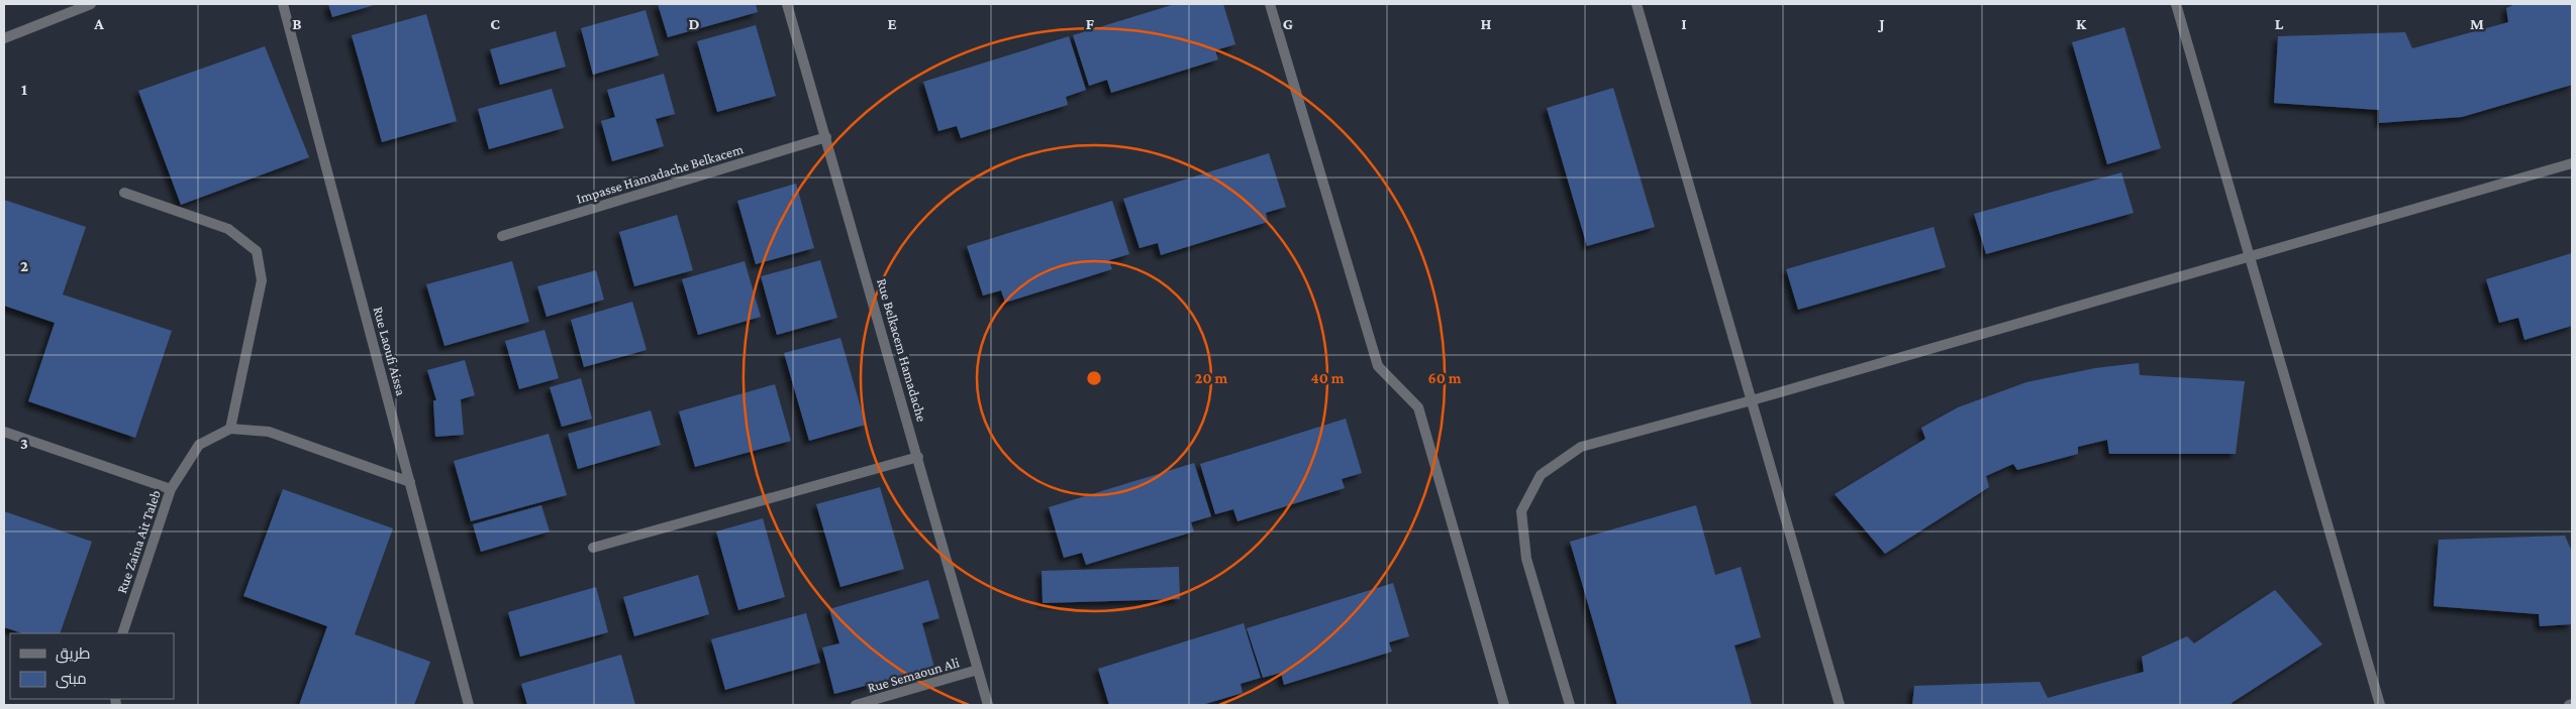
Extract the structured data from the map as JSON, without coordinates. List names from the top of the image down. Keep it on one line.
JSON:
{"streets":{"street":["Impasse Hamadache Belkacem","Rue Belkacem Hamadache","Rue Laoufi Aissa","Rue Zaina Ait Taleb","Rue Semaoun Ali"]},"crossings":[["Impasse Hamadache Belkacem","Rue Belkacem Hamadache"],["Rue Belkacem Hamadache","Rue Semaoun Ali"]],"legend":["طريق","مبنى"],"grid":{"columns":["A","B","C","D","E","F","G","H","I","J","K","L","M"],"rows":["1","2","3"]},"rings":["20 m","40 m","60 m"]}
